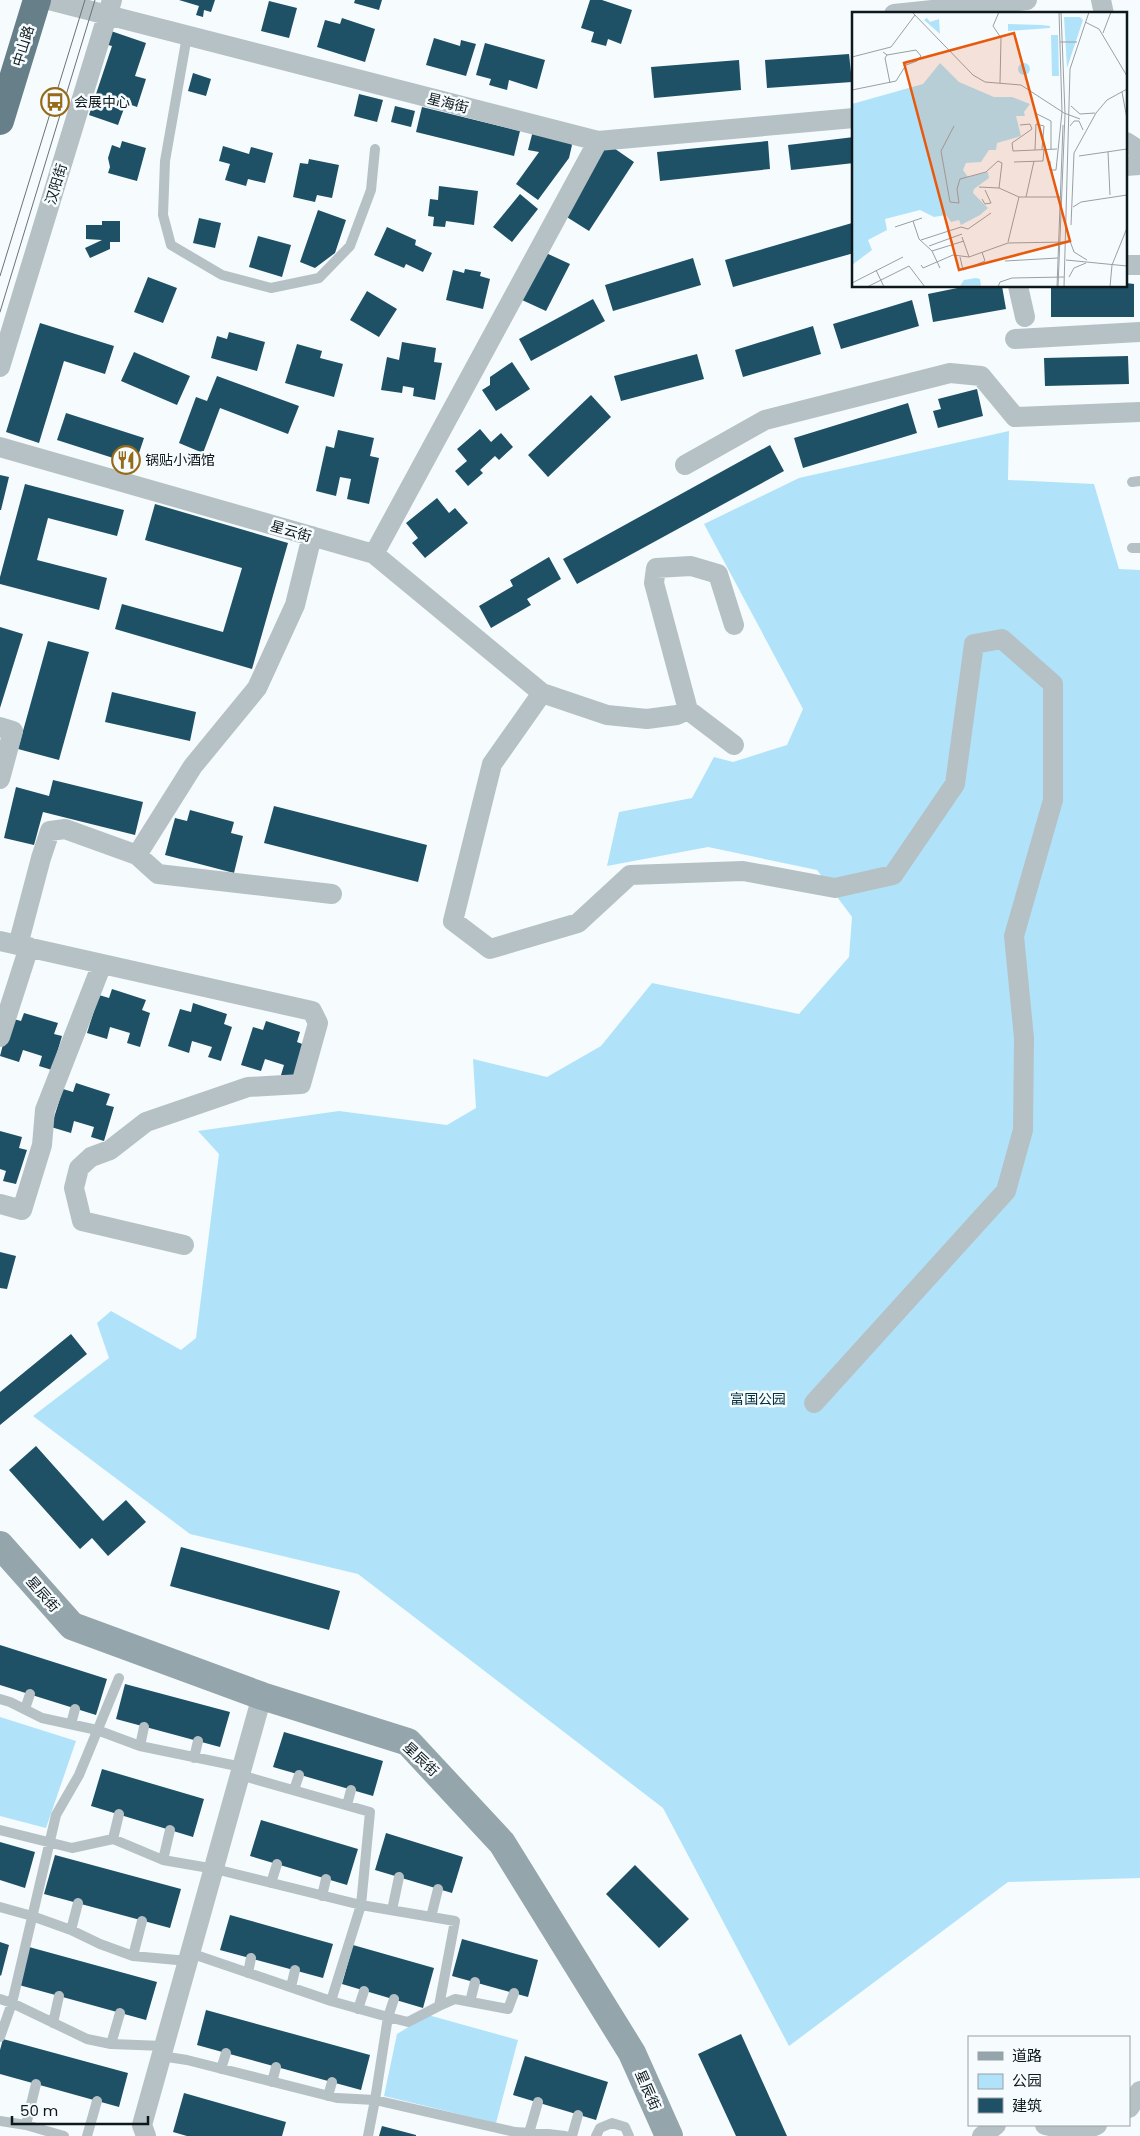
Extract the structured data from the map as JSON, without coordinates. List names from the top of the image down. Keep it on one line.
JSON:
{"streets":{"highway":["中山路"],"street":["星海街","汉阳街","星云街","星辰街"]},"crossings":[["星海街","汉阳街"]],"parks":["富国公园"],"places":{"bus stop":["会展中心"],"restaurant":["锅贴小酒馆"]},"legend":["道路","公园","建筑"],"scale_bar":"50 m"}
